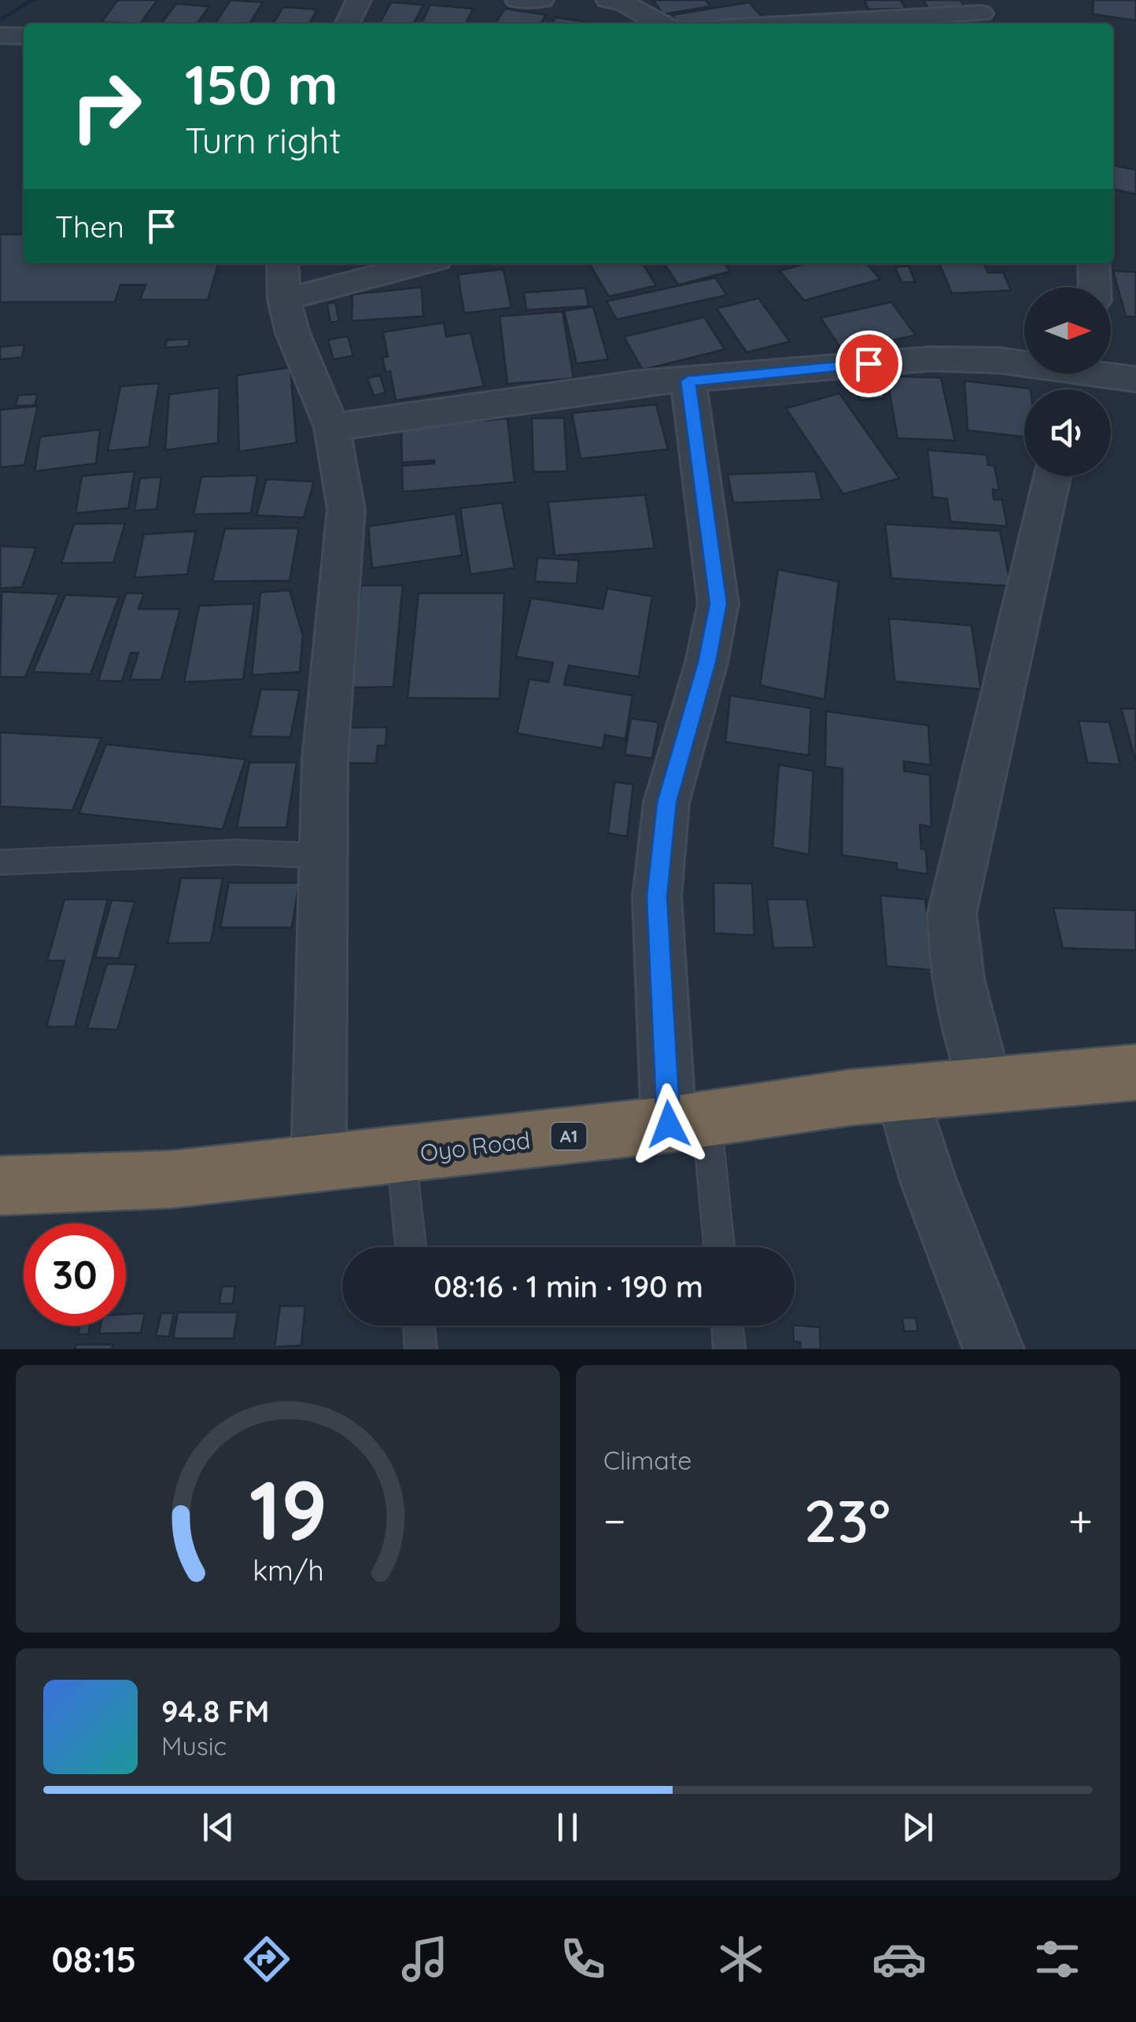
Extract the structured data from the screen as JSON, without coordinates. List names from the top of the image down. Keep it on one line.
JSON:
{"streets":{"highway":["A1","Oyo Road"]},"north":"right","page":{"turn":["150 m","Turn right"],"then":"Then","limit":"30","trip":"08:16 · 1 min · 190 m","tile":"Climate","heat":["−","23°","+"],"song":["94.8 FM","Music"],"tabs":"08:15","gauge":["19","km/h"]}}
